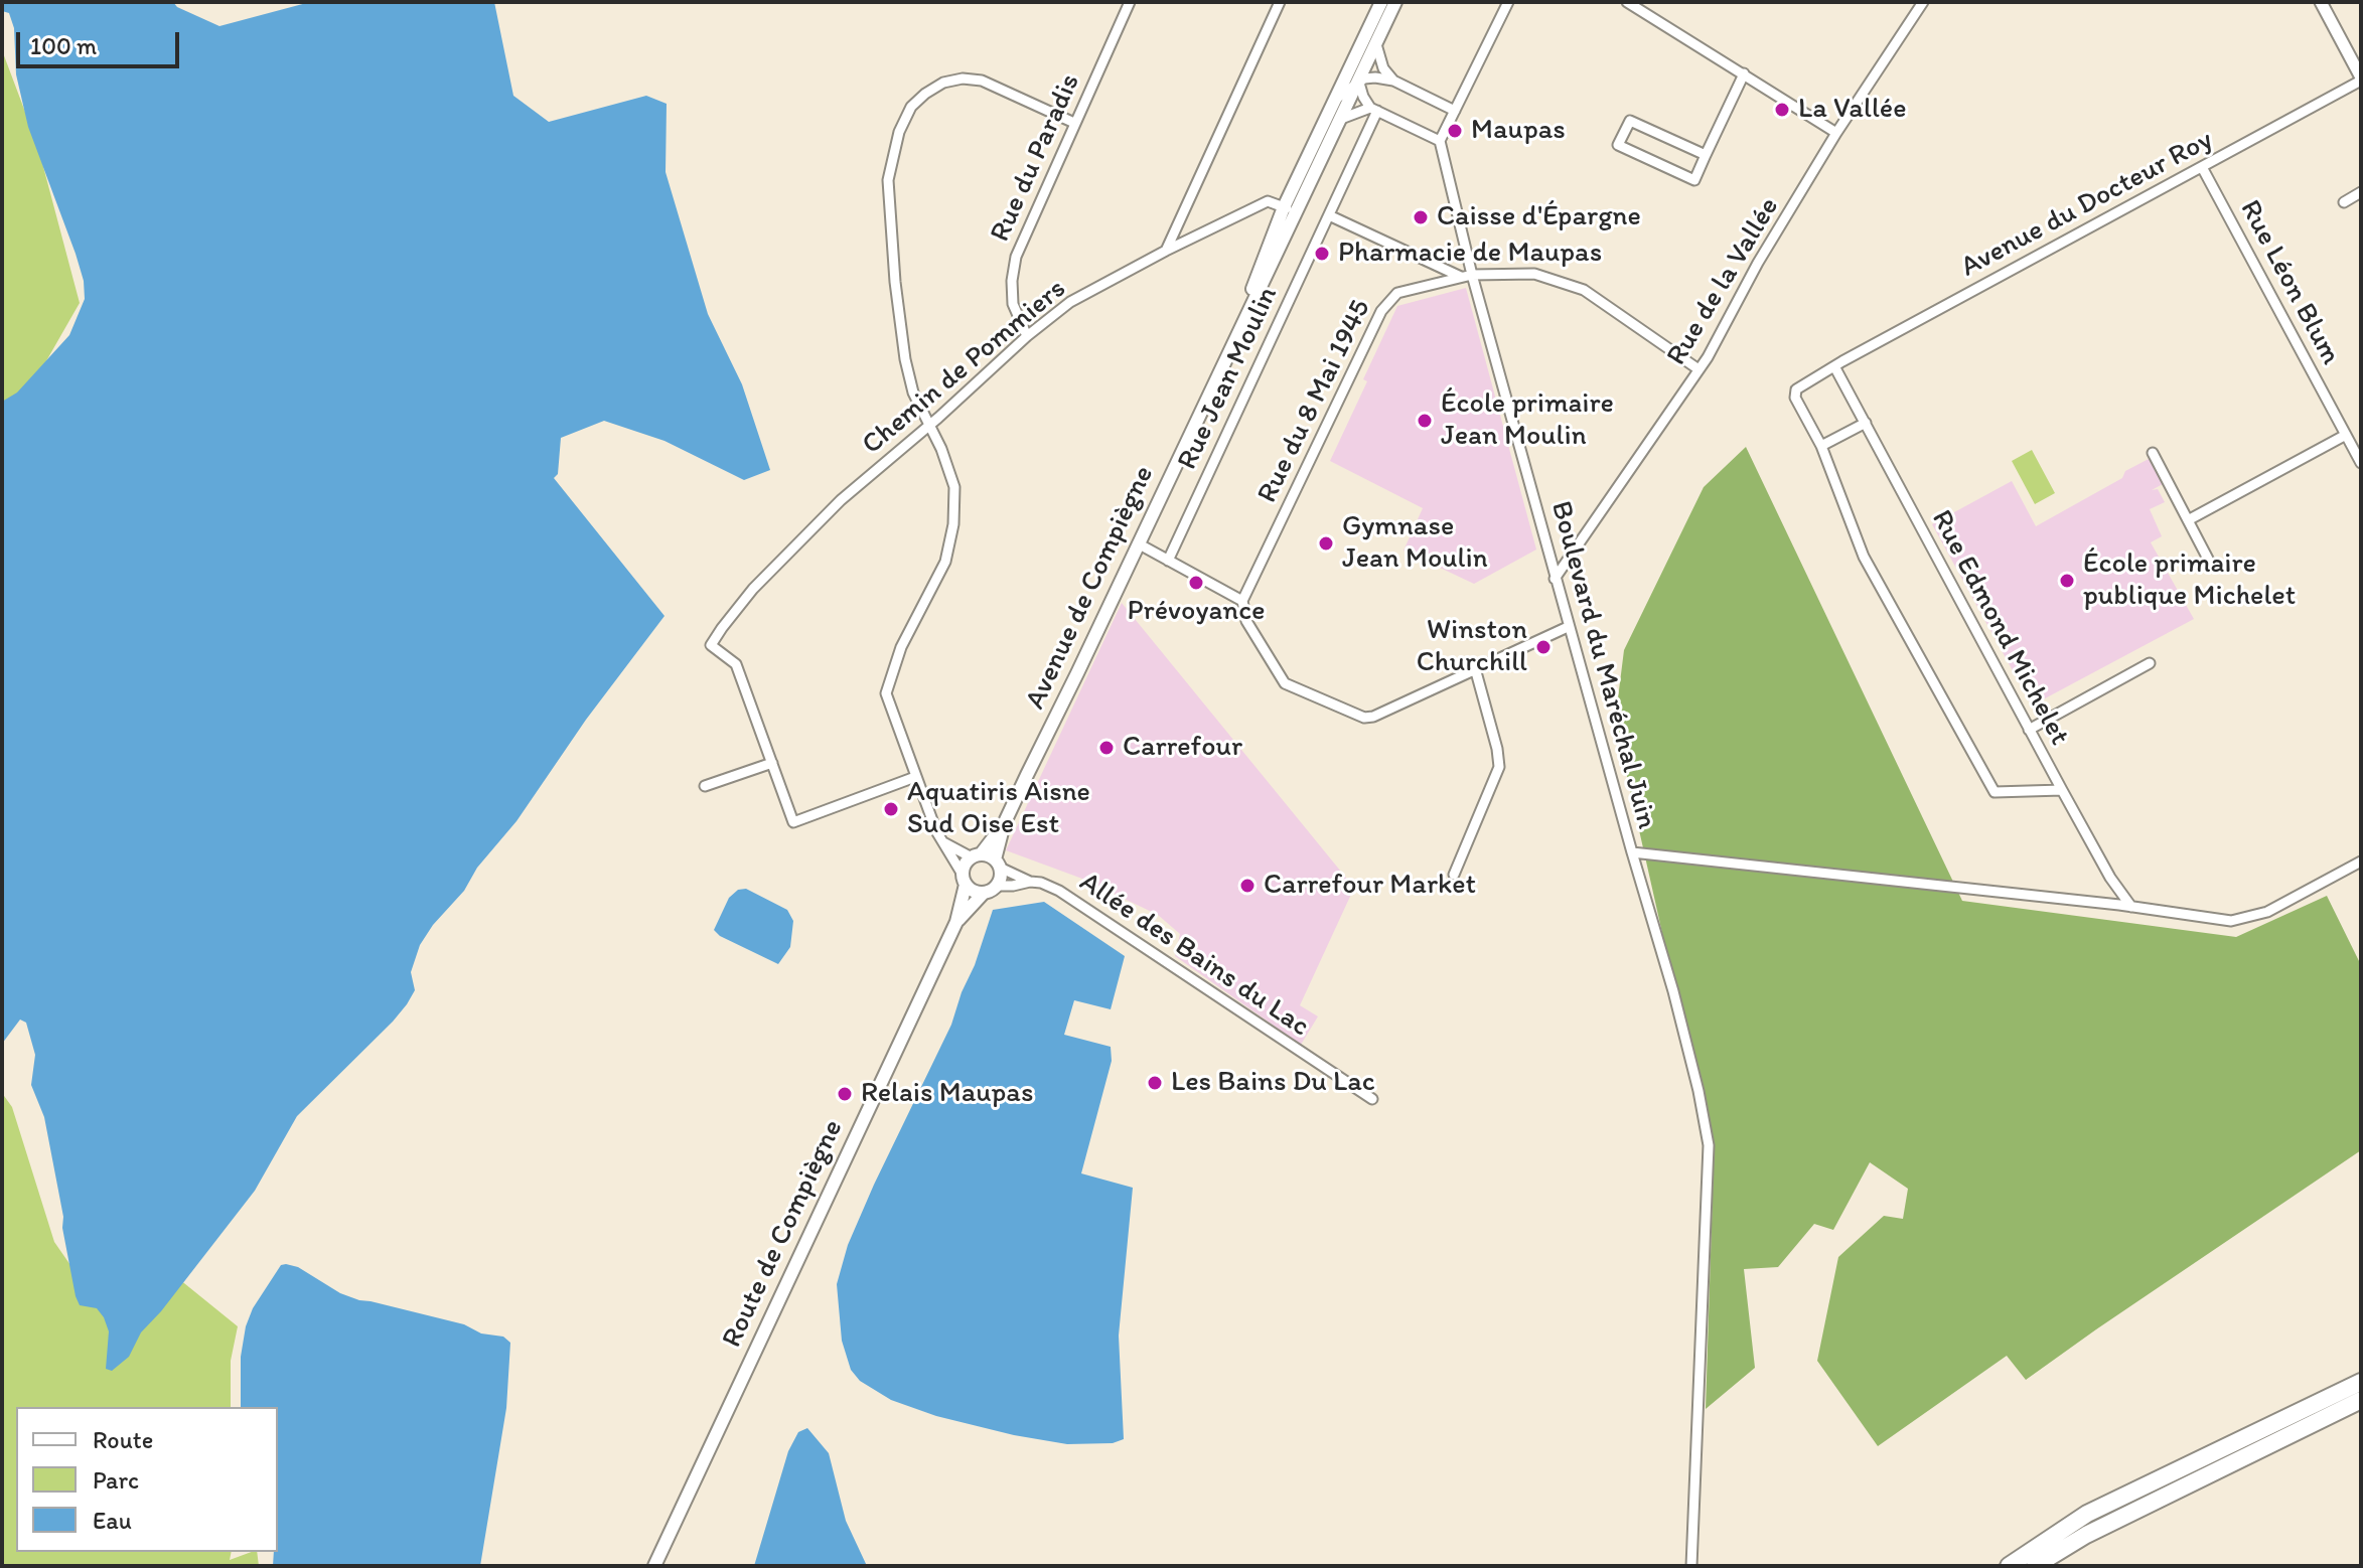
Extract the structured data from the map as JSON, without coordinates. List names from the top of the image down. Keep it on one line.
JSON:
{"streets":{"main road":["Avenue de Compiègne","Route de Compiègne"],"street":["Rue du Paradis","Avenue du Docteur Roy","Rue de la Vallée","Rue Léon Blum","Chemin de Pommiers","Rue Jean Moulin","Rue du 8 Mai 1945","Rue Edmond Michelet","Boulevard du Maréchal Juin","Allée des Bains du Lac"]},"crossings":[["Rue du Paradis","Chemin de Pommiers"],["Avenue du Docteur Roy","Rue Léon Blum"],["Avenue du Docteur Roy","Rue Edmond Michelet"],["Rue de la Vallée","Boulevard du Maréchal Juin"],["Chemin de Pommiers","Avenue de Compiègne"],["Rue du 8 Mai 1945","Boulevard du Maréchal Juin"],["Avenue de Compiègne","Allée des Bains du Lac"],["Rue Edmond Michelet","Boulevard du Maréchal Juin"]],"places":["La Vallée","Maupas","Caisse d'Épargne","Pharmacie de Maupas","École primaire Jean Moulin","Gymnase Jean Moulin","École primaire publique Michelet","Prévoyance","Winston Churchill","Carrefour","Aquatiris Aisne Sud Oise Est","Carrefour Market","Les Bains Du Lac","Relais Maupas"],"legend":["Route","Parc","Eau"],"scale_bar":"100 m"}
